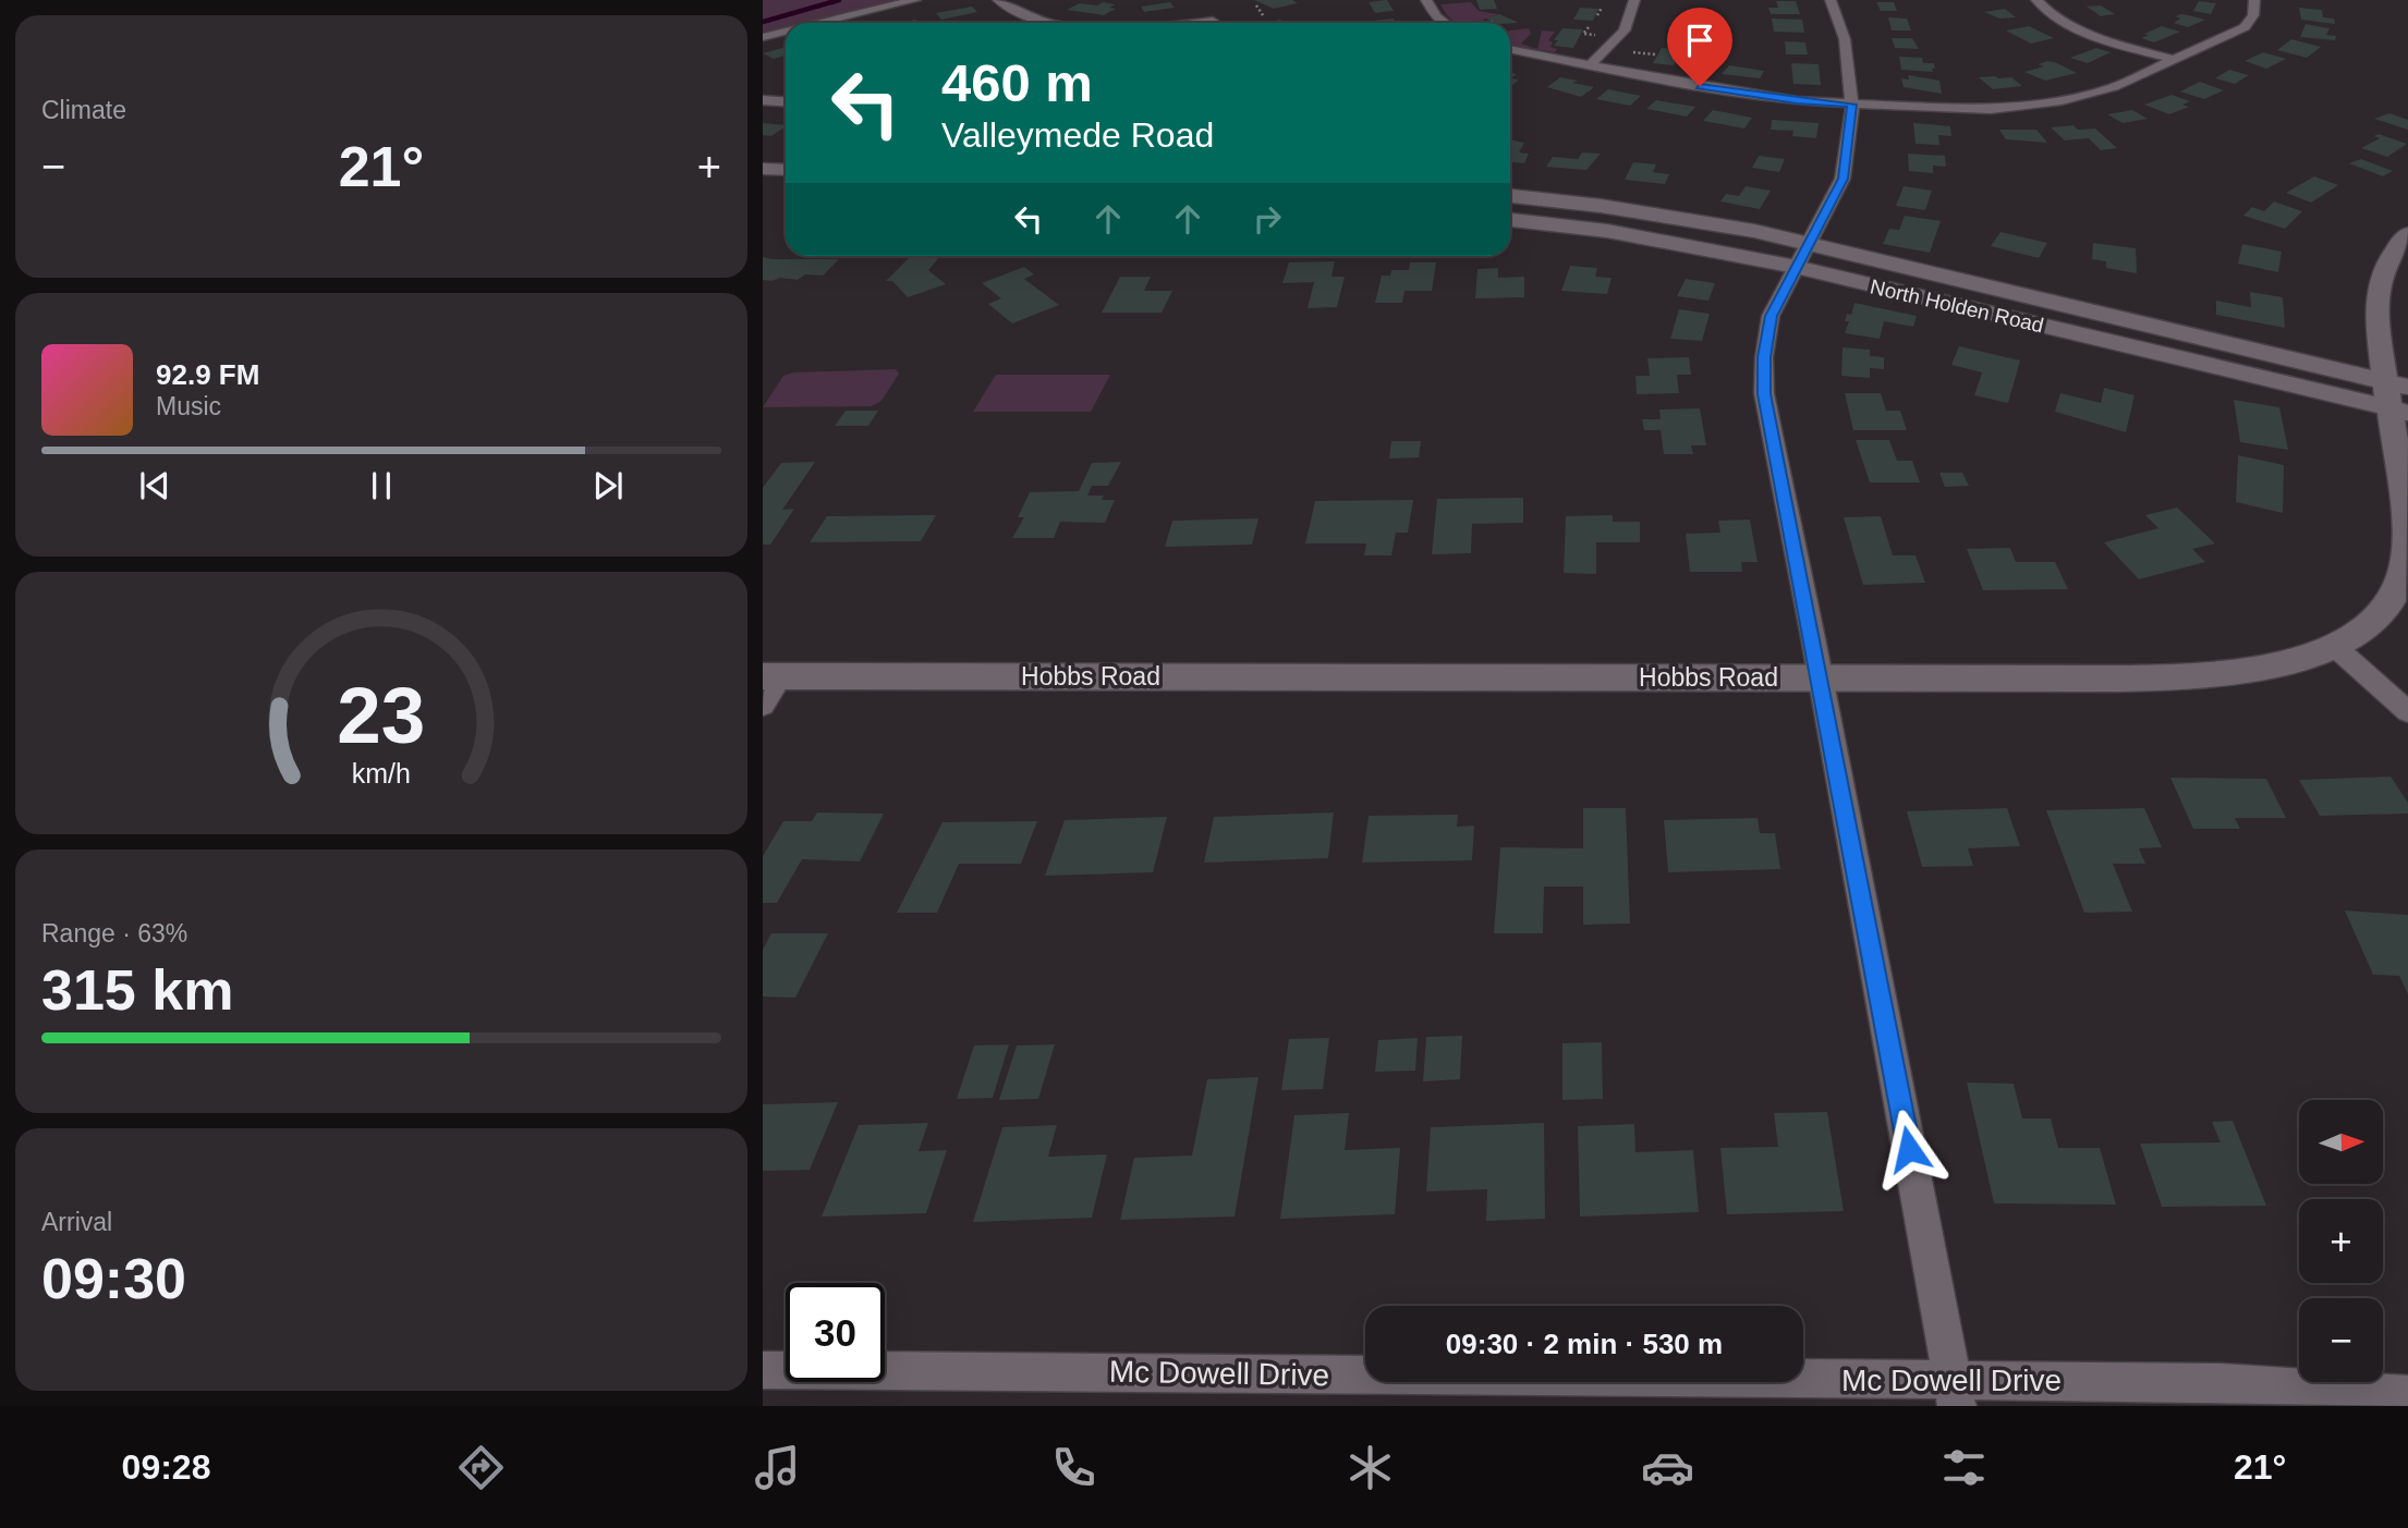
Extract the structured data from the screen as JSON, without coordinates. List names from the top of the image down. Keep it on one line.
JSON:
{"streets":{"main road":["North Holden Road","Hobbs Road"],"street":["Mc Dowell Drive"]},"crossings":[["North Holden Road","Hobbs Road"]],"north":"right","page":{"tile":["Climate",["Range · 63%","315 km"],["Arrival","09:30"]],"turn":["460 m","Valleymede Road"],"heat":["−","21°","+"],"song":["92.9 FM","Music"],"map_buttons":["+","−"],"limit":"30","trip":"09:30 · 2 min · 530 m","tabs":["09:28","21°"],"gauge":["23","km/h"]}}
